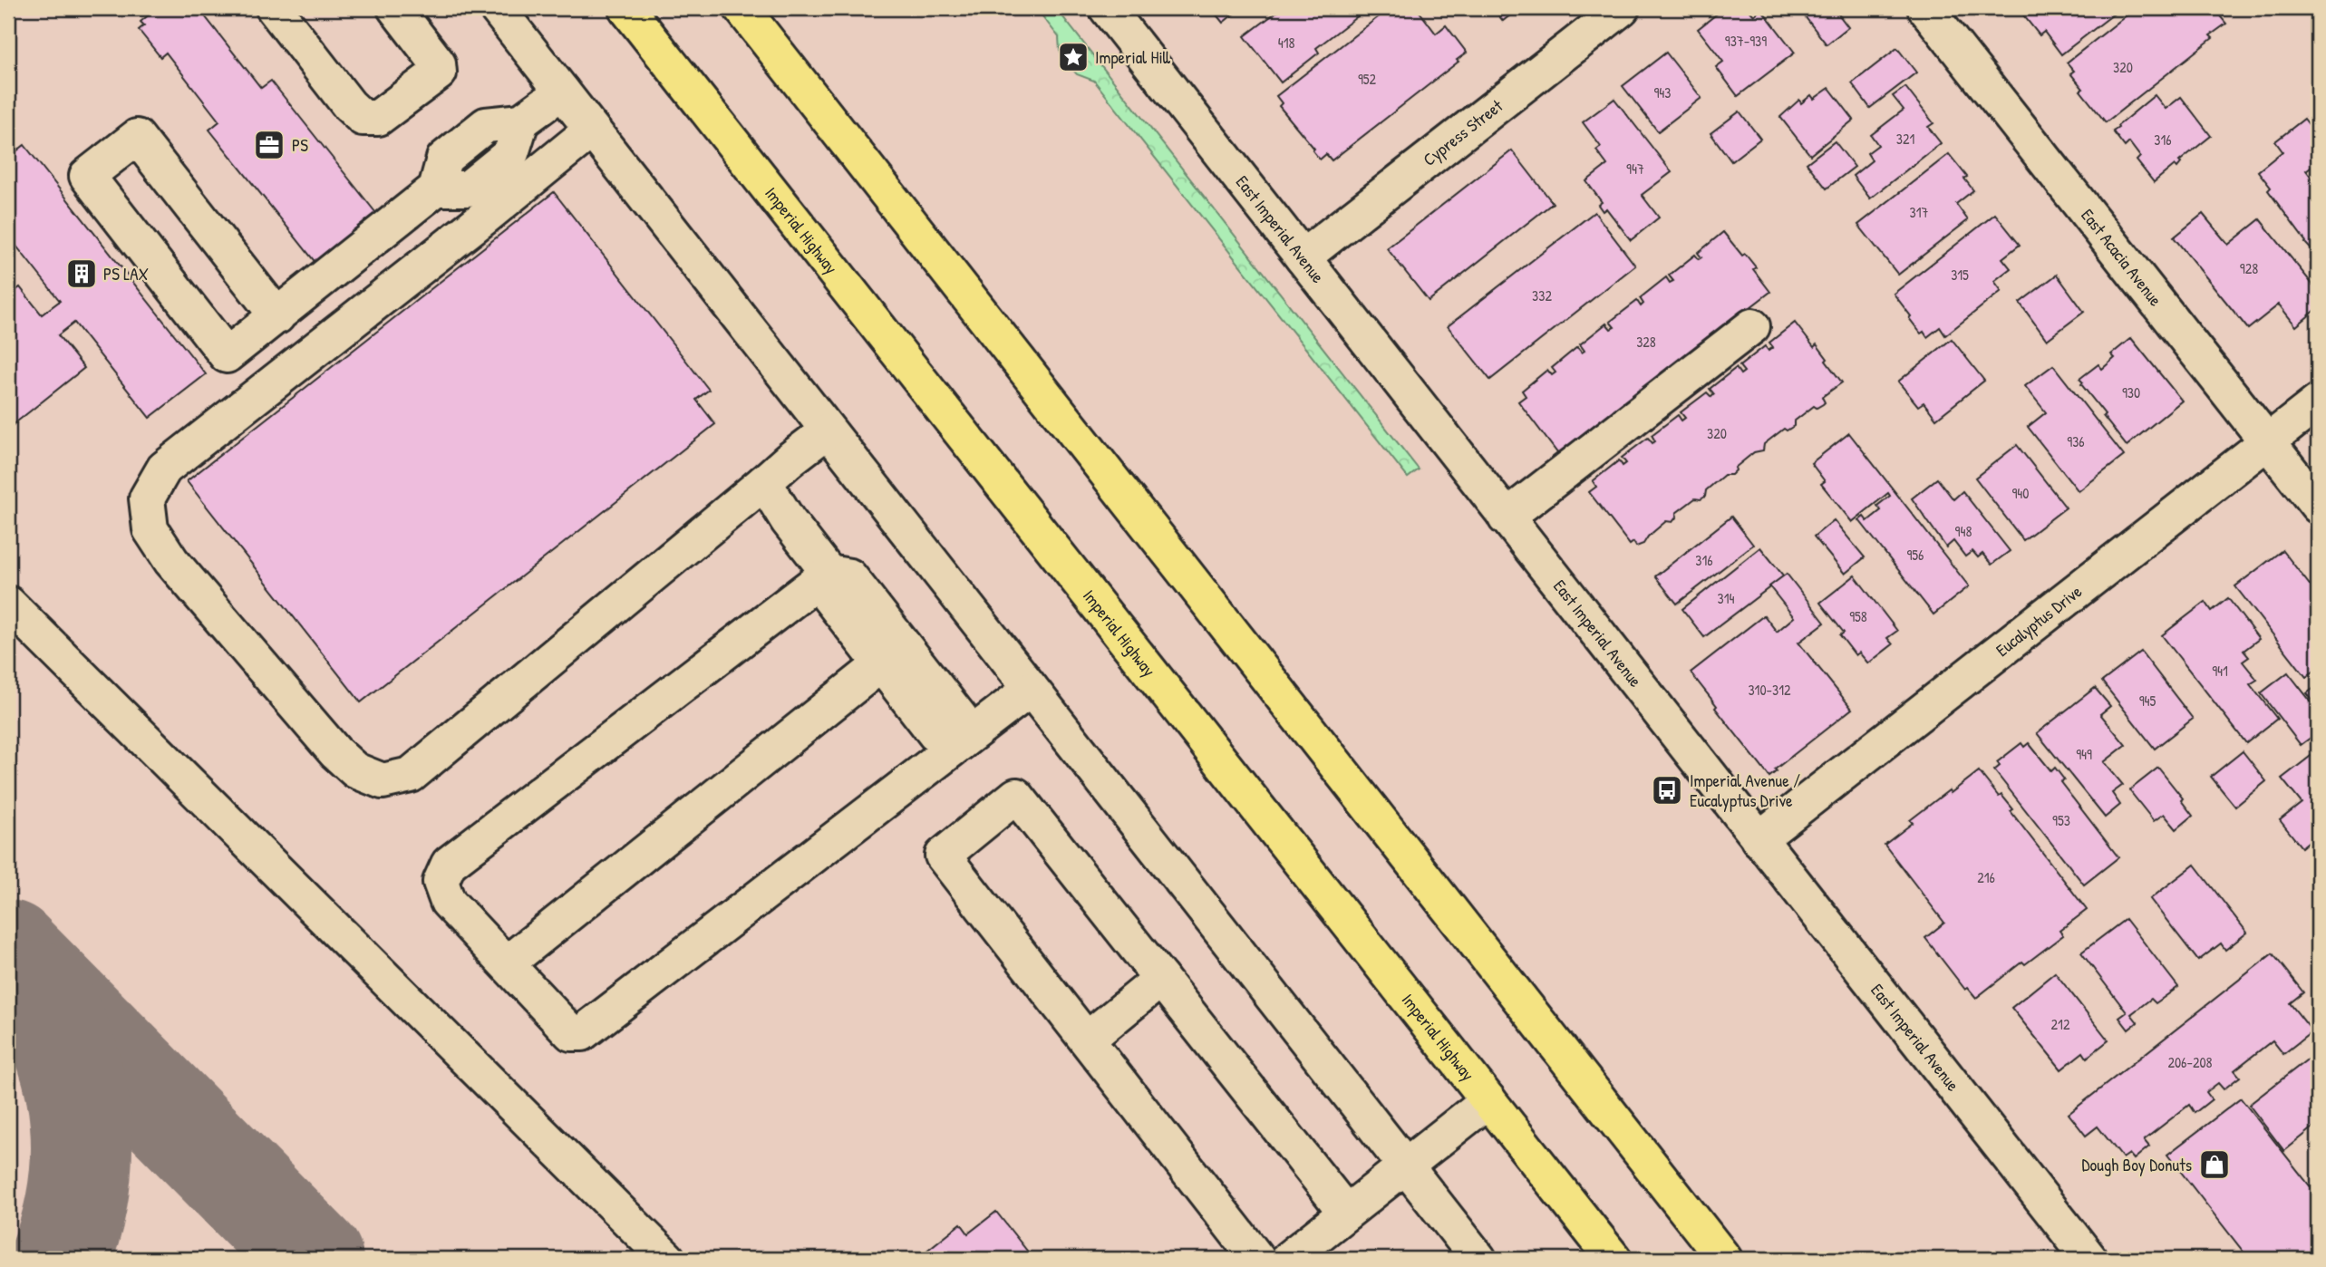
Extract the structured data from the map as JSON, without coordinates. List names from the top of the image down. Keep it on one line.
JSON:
{"streets":{"main road":["Imperial Highway"],"street":["Cypress Street","East Imperial Avenue","East Acacia Avenue","Eucalyptus Drive"]},"crossings":[["Cypress Street","East Imperial Avenue"],["East Imperial Avenue","Eucalyptus Drive"],["East Acacia Avenue","Eucalyptus Drive"]],"places":{"place":["Imperial Hill"],"office":["PS"],"building":["PS LAX"],"bus stop":["Imperial Avenue / Eucalyptus Drive"],"shop":["Dough Boy Donuts"]},"house_numbers":["937-939","418","320","952","943","321","316","947","317","928","315","332","328","930","320","936","940","948","956","316","314","958","941","310-312","945","949","953","216","212","206-208"]}
